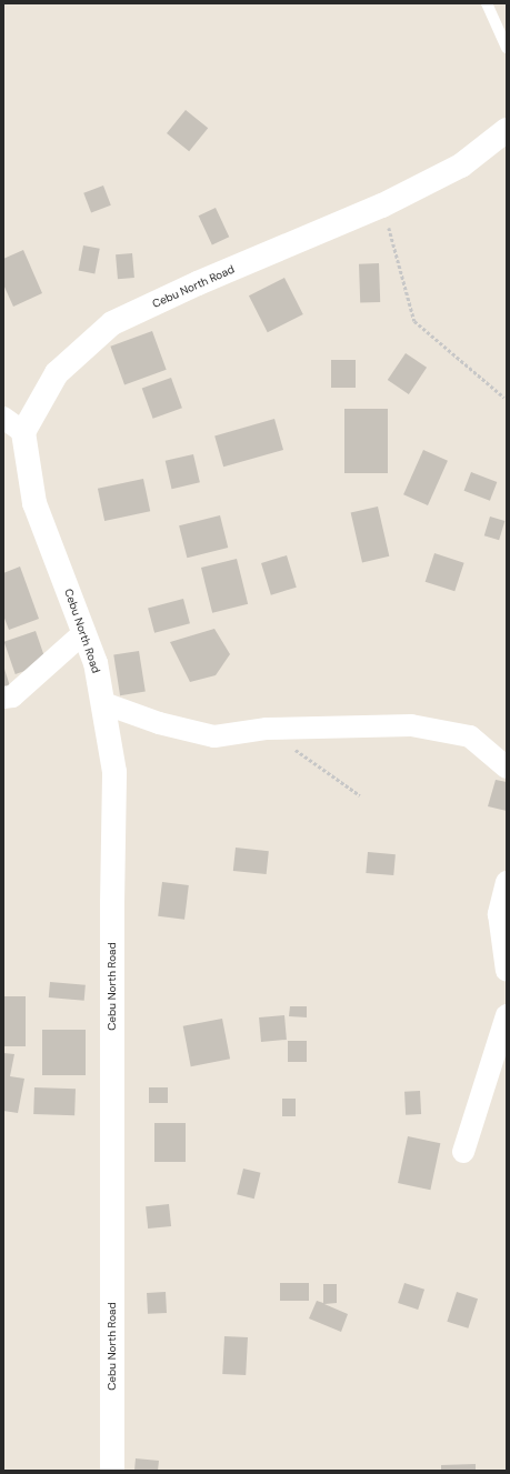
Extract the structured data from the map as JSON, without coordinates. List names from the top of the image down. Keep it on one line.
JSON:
{"streets":{"main road":["Cebu North Road"]}}
